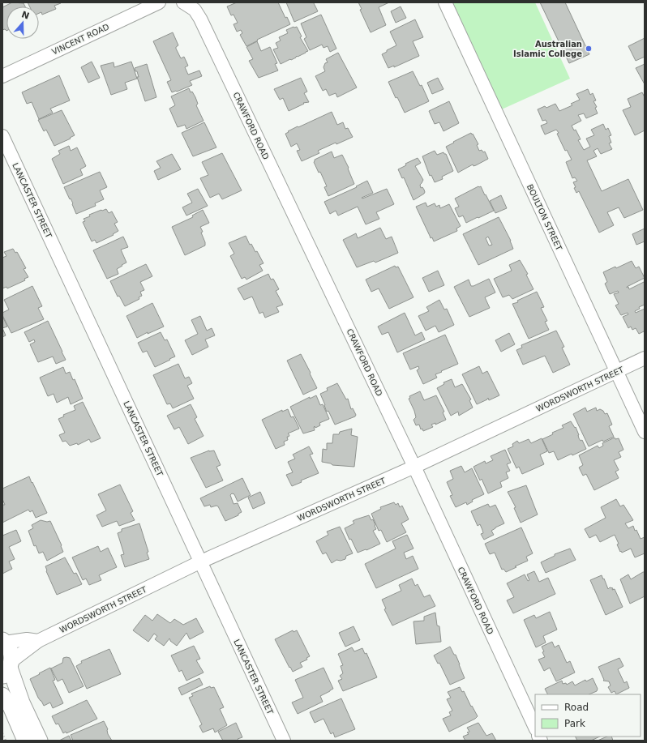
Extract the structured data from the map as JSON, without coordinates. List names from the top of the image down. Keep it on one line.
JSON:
{"streets":{"street":["VINCENT ROAD","CRAWFORD ROAD","LANCASTER STREET","BOULTON STREET","WORDSWORTH STREET"]},"crossings":[["CRAWFORD ROAD","WORDSWORTH STREET"],["LANCASTER STREET","WORDSWORTH STREET"],["BOULTON STREET","WORDSWORTH STREET"]],"places":["Australian Islamic College"],"legend":["Road","Park"],"north":"top"}
